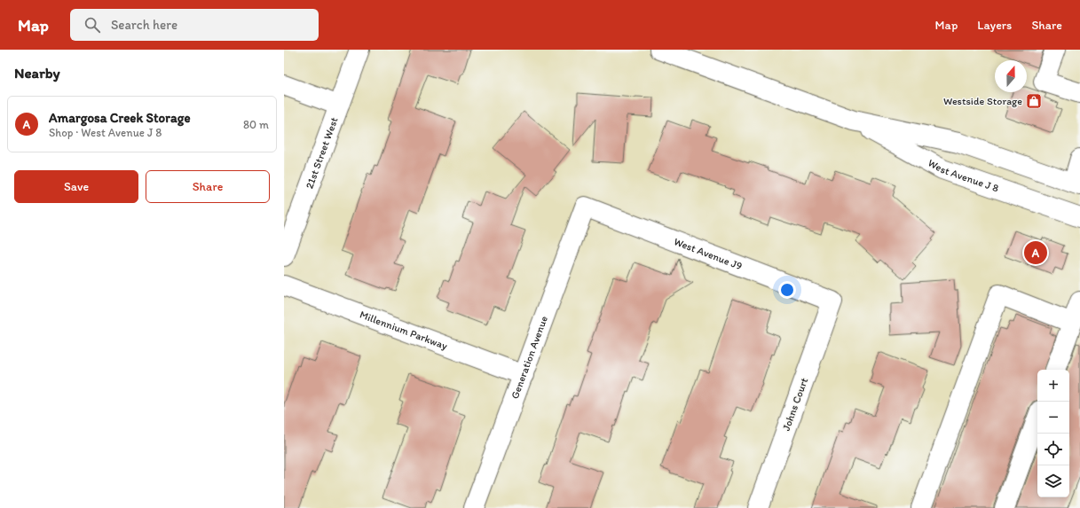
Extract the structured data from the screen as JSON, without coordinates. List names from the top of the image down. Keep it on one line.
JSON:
{"streets":{"street":["21st Street West","West Avenue J 8","West Avenue J9","Millennium Parkway","Generation Avenue","Johns Court"]},"crossings":[["West Avenue J9","Generation Avenue"],["West Avenue J9","Johns Court"],["Millennium Parkway","Generation Avenue"]],"places":{"shop":["Westside Storage"]},"north":"top","page":{"header":"Map","search":"Search here","nav":["Map","Layers","Share"],"heading":"Nearby","list":[{"mark":"A","name":"Amargosa Creek Storage","note":"Shop · West Avenue J 8","value":"80 m"}],"buttons":["Save","Share"],"pins":"A","map_buttons":["+","−"]}}
